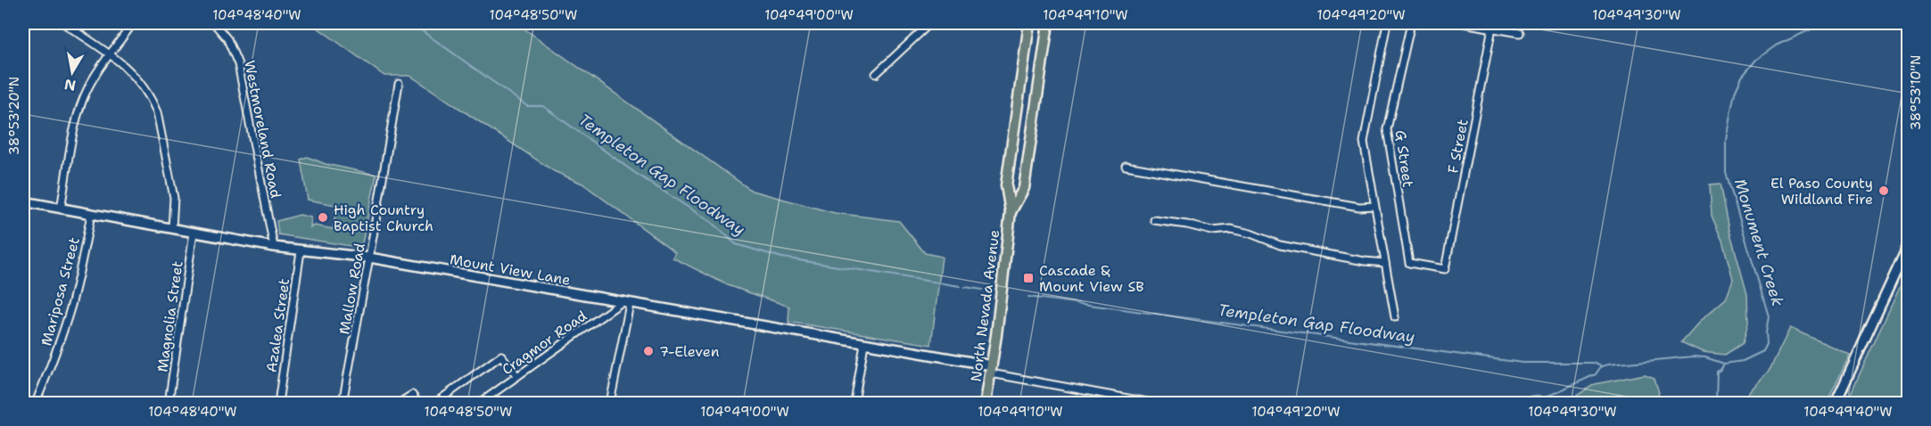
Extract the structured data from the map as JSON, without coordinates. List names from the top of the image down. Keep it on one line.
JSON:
{"streets":{"main road":["North Nevada Avenue"],"street":["Westmoreland Road","F Street","G Street","Mount View Lane","Mallow Road","Mariposa Street","Magnolia Street","Azalea Street","Cragmor Road"]},"crossings":[["Westmoreland Road","Mount View Lane"],["F Street","G Street"],["Mount View Lane","Mallow Road"],["Mount View Lane","Mariposa Street"],["Mount View Lane","North Nevada Avenue"],["Mount View Lane","Magnolia Street"],["Mount View Lane","Azalea Street"],["Mount View Lane","Cragmor Road"]],"water":["Templeton Gap Floodway","Monument Creek"],"places":{"other":["El Paso County Wildland Fire","High Country Baptist Church","7-Eleven"],"transit":["Cascade & Mount View SB"]},"north":"bottom","coordinates":["104°48'40\"W","104°48'50\"W","104°49'00\"W","104°49'10\"W","104°49'20\"W","104°49'30\"W","38°53'10\"N","38°53'20\"N","104°49'40\"W"]}
